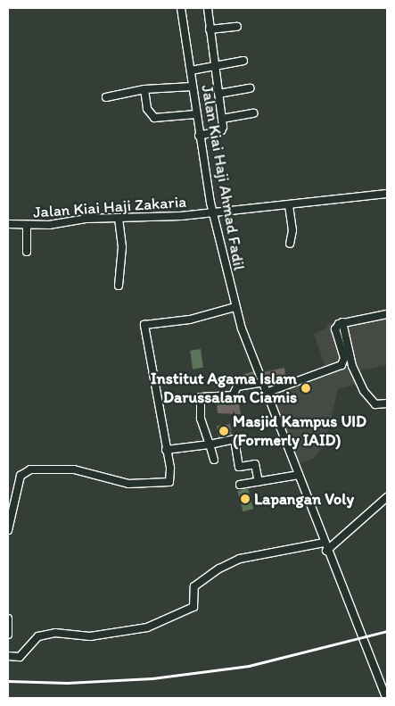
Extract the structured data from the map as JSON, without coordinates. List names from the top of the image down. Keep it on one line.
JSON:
{"streets":{"street":["Jalan Kiai Haji Ahmad Fadil","Jalan Kiai Haji Zakaria"]},"crossings":[["Jalan Kiai Haji Ahmad Fadil","Jalan Kiai Haji Zakaria"]],"places":["Institut Agama Islam Darussalam Ciamis","Masjid Kampus UID (Formerly IAID)","Lapangan Voly"]}
